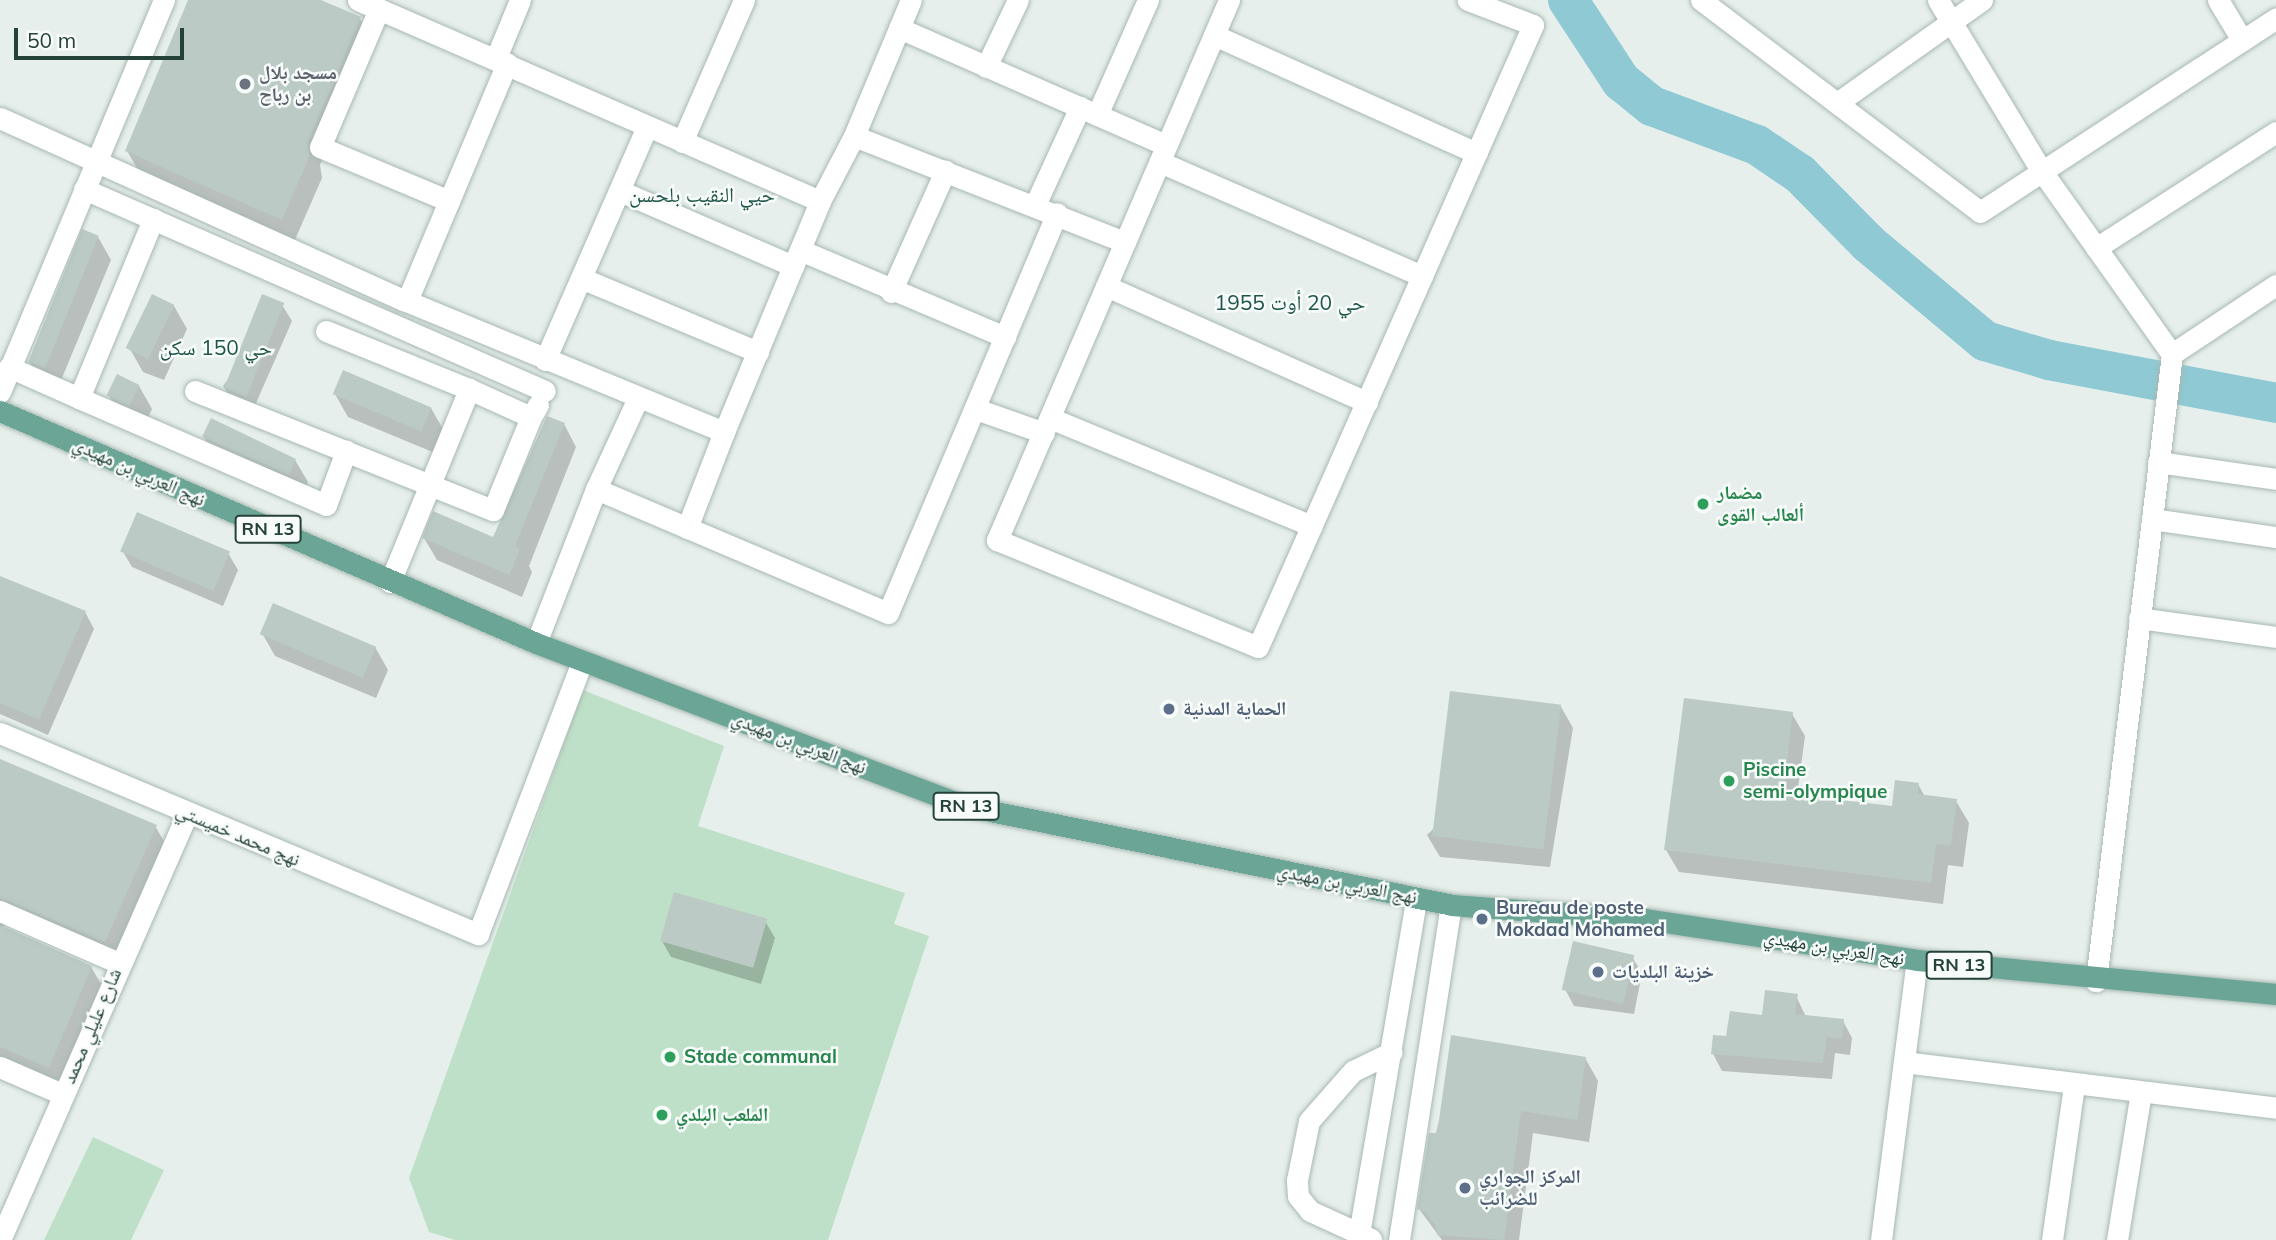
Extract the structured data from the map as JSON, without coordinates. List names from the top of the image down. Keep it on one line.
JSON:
{"streets":{"main road":["نهج العربي بن مهيدي","RN 13","نهح العربي بن مهيدي"],"street":["نهج محمد خميستي","شارع عليلي محمد"]},"crossings":[["نهج العربي بن مهيدي","نهج محمد خميستي"],["نهج العربي بن مهيدي","نهح العربي بن مهيدي"],["نهج محمد خميستي","شارع عليلي محمد"]],"districts":["حيي النقيب بلحسن","حي 20 أوت 1955","حي 150 سكن"],"places":["مسجد بلال بن رباح","مضمار ألعالب القوى","الحماية المدنية","Piscine semi-olympique","Bureau de poste Mokdad Mohamed","خزينة البلديات","Stade communal","الملعب البلدي","المركز الجواري للضرائب"],"scale_bar":"50 m"}
